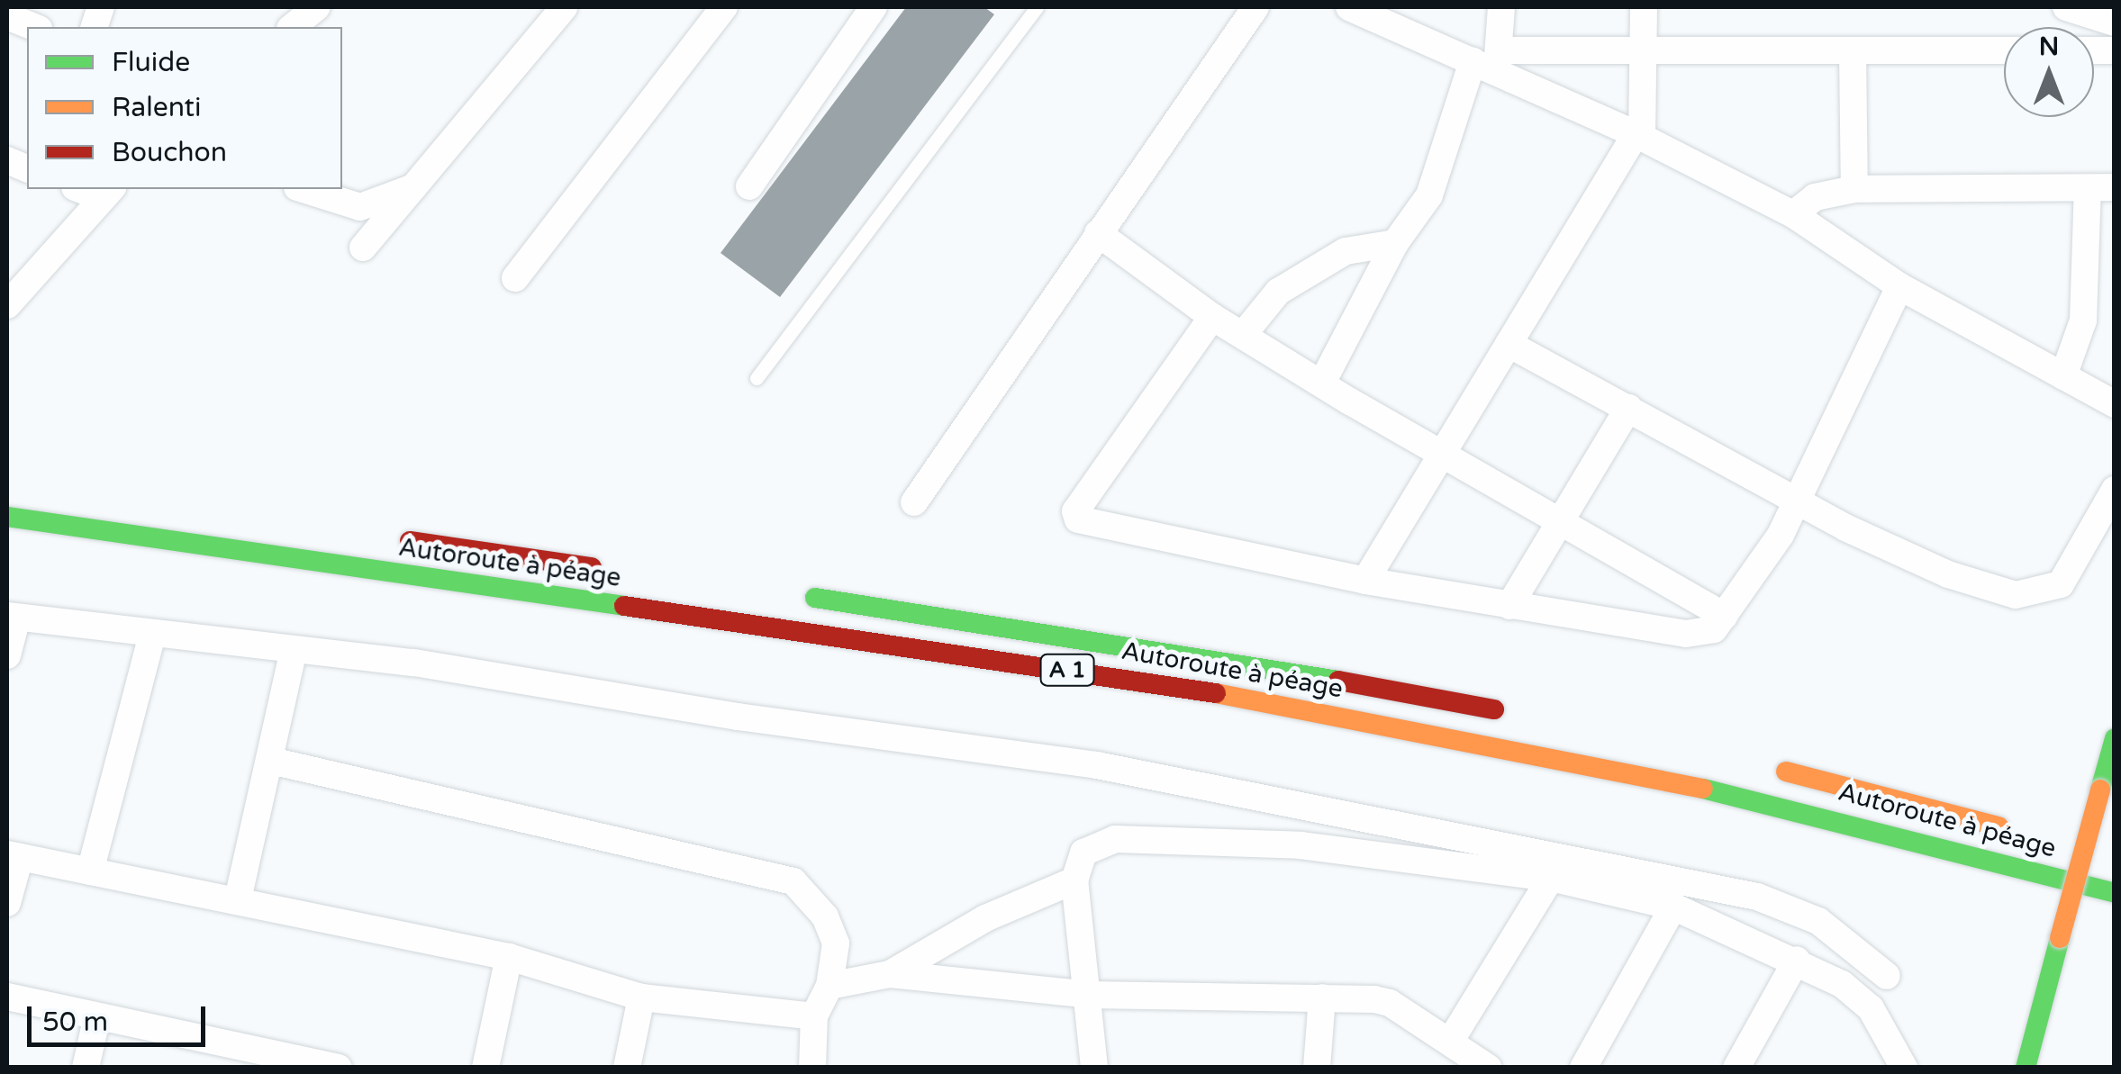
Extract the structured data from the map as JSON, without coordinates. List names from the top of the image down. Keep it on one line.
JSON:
{"streets":{"main road":["Autoroute à péage","A 1"]},"legend":["Fluide","Ralenti","Bouchon"],"scale_bar":"50 m","north":"top"}
